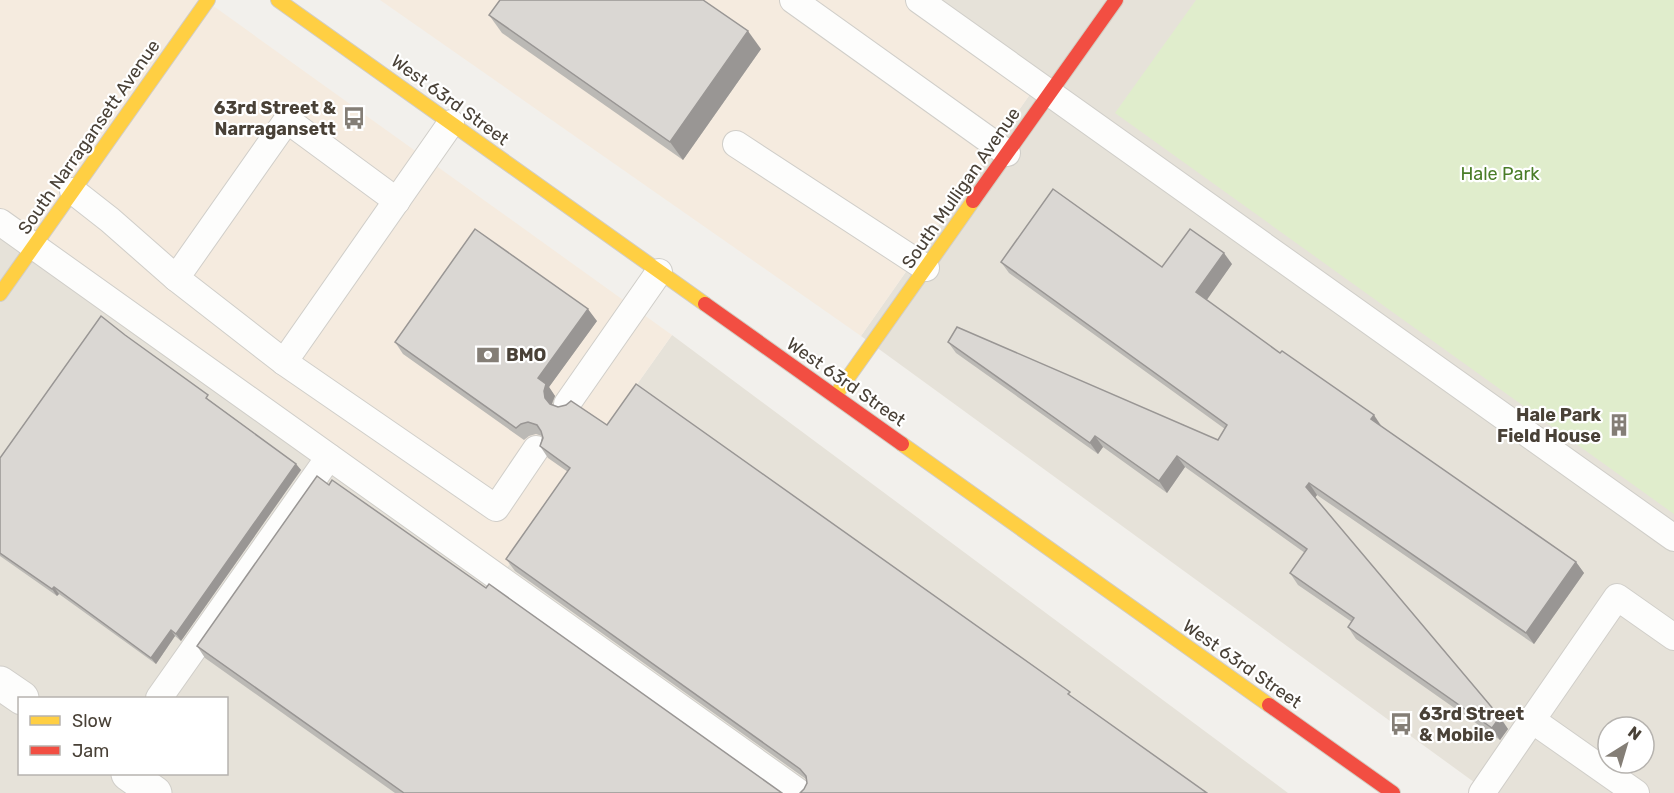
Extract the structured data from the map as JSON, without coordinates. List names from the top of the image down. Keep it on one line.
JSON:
{"streets":{"main road":["West 63rd Street","South Narragansett Avenue","South Mulligan Avenue"]},"crossings":[["West 63rd Street","South Mulligan Avenue"]],"parks":["Hale Park"],"places":{"bus stop":["63rd Street & Narragansett","63rd Street & Mobile"],"bank":["BMO"],"building":["Hale Park Field House"]},"legend":["Slow","Jam"],"north":"top right"}
